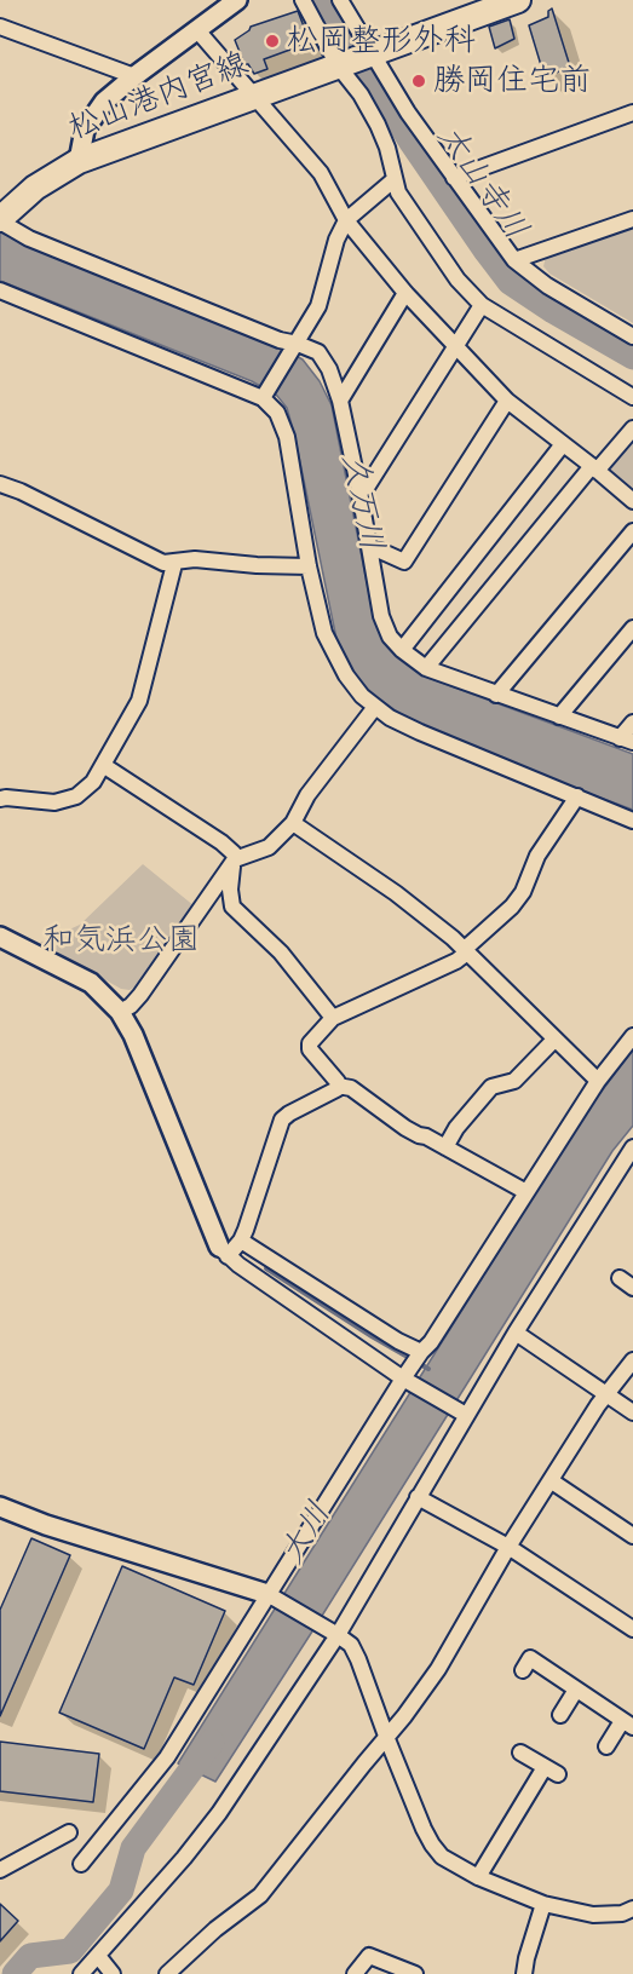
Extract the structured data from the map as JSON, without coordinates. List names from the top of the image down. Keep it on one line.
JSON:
{"streets":{"main road":["松山港内宮線"]},"water":["太山寺川","久万川","大川"],"parks":["和気浜公園"],"places":["松岡整形外科","勝岡住宅前"]}
